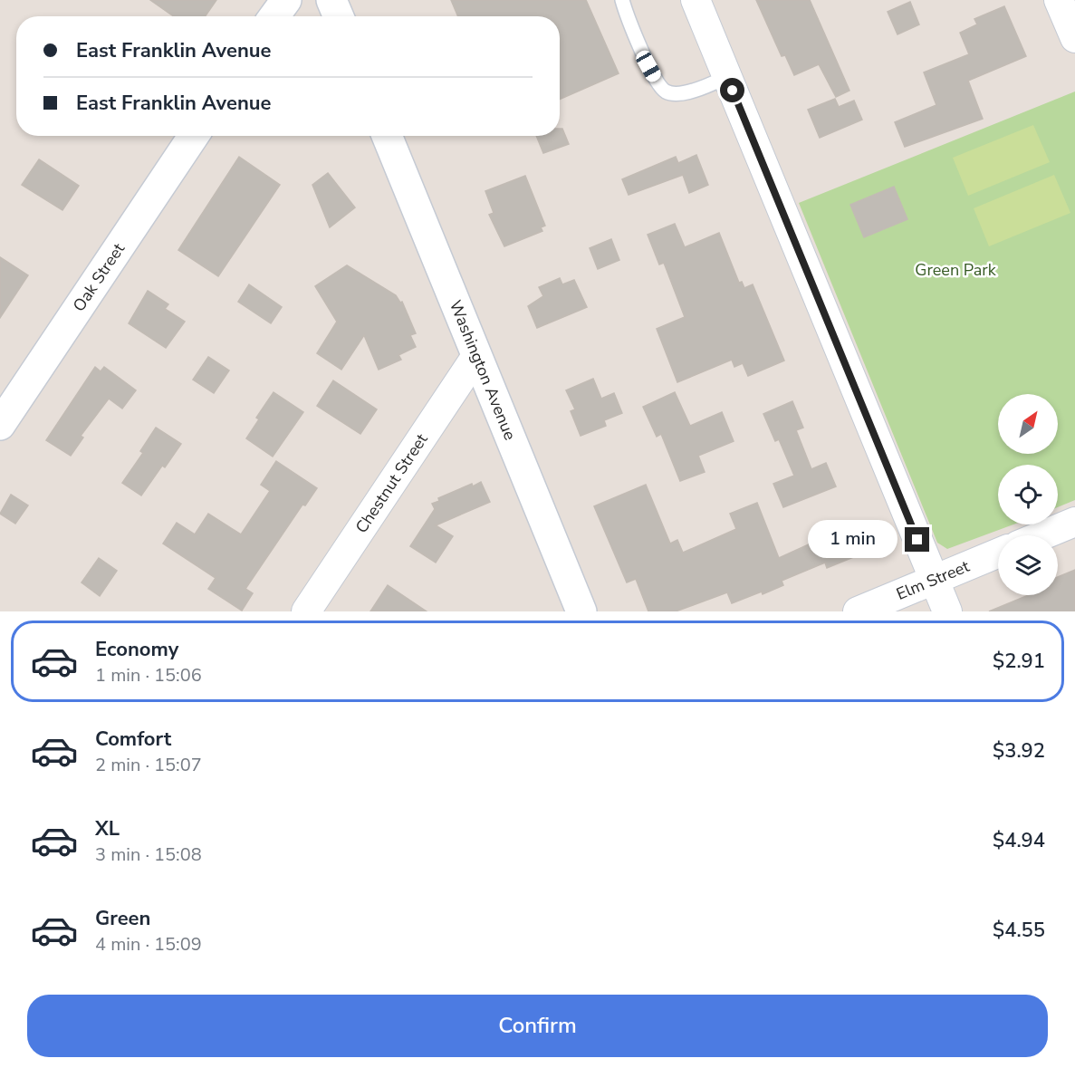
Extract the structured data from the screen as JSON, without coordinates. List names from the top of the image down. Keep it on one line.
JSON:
{"streets":{"street":["Oak Street","Washington Avenue","Chestnut Street","Elm Street"]},"crossings":[["Washington Avenue","Chestnut Street"]],"parks":["Green Park"],"north":"top right","page":{"banner":["East Franklin Avenue","East Franklin Avenue"],"bubble":"1 min","list":[{"name":"Economy","note":"1 min · 15:06","value":"$2.91"},{"name":"Comfort","note":"2 min · 15:07","value":"$3.92"},{"name":"XL","note":"3 min · 15:08","value":"$4.94"},{"name":"Green","note":"4 min · 15:09","value":"$4.55"}],"buttons":"Confirm"}}
